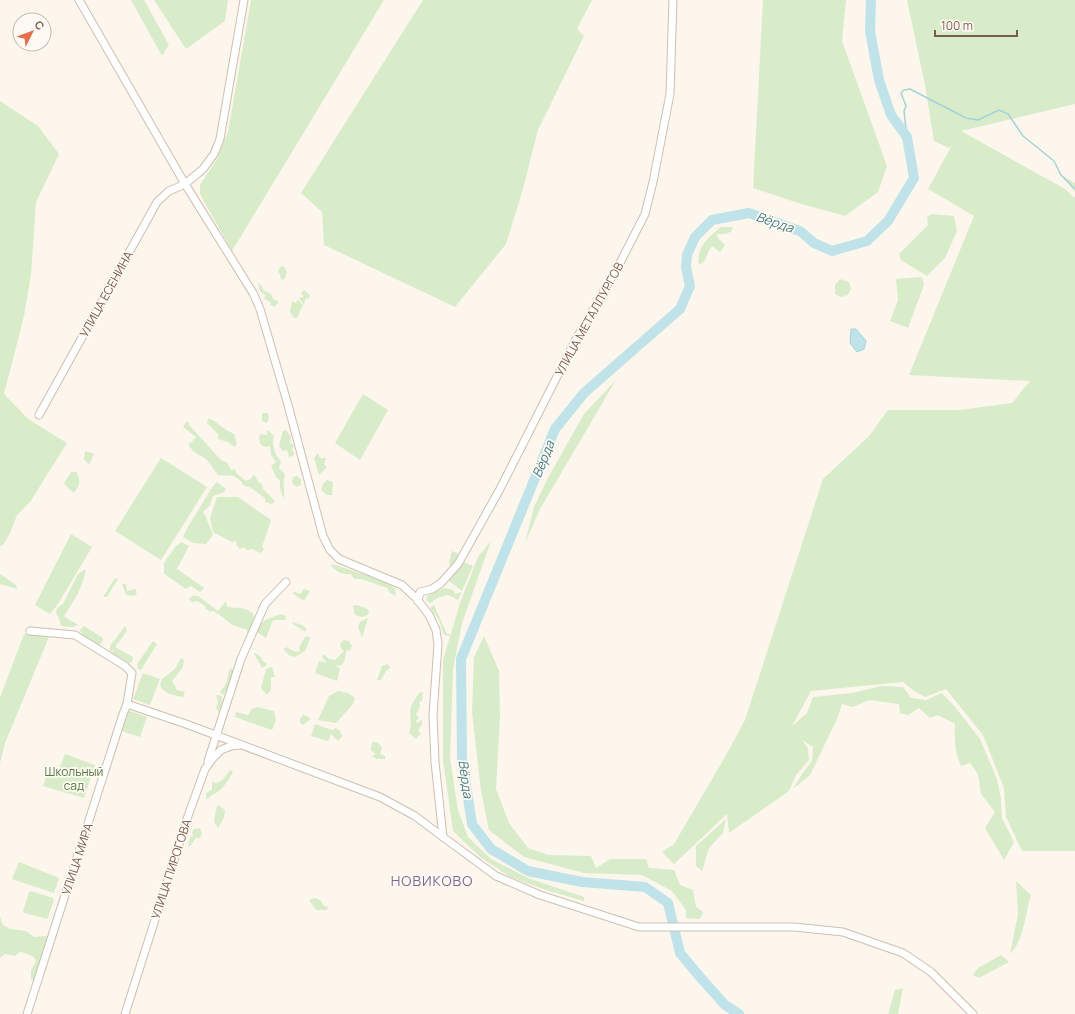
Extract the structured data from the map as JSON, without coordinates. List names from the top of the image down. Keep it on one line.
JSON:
{"streets":{"street":["УЛИЦА ЕСЕНИНА","УЛИЦА МЕТАЛЛУРГОВ","УЛИЦА МИРА","УЛИЦА ПИРОГОВА"]},"districts":["НОВИКОВО"],"water":["Вёрда"],"parks":["Школьный сад"],"scale_bar":"100 m","north":"top right"}
